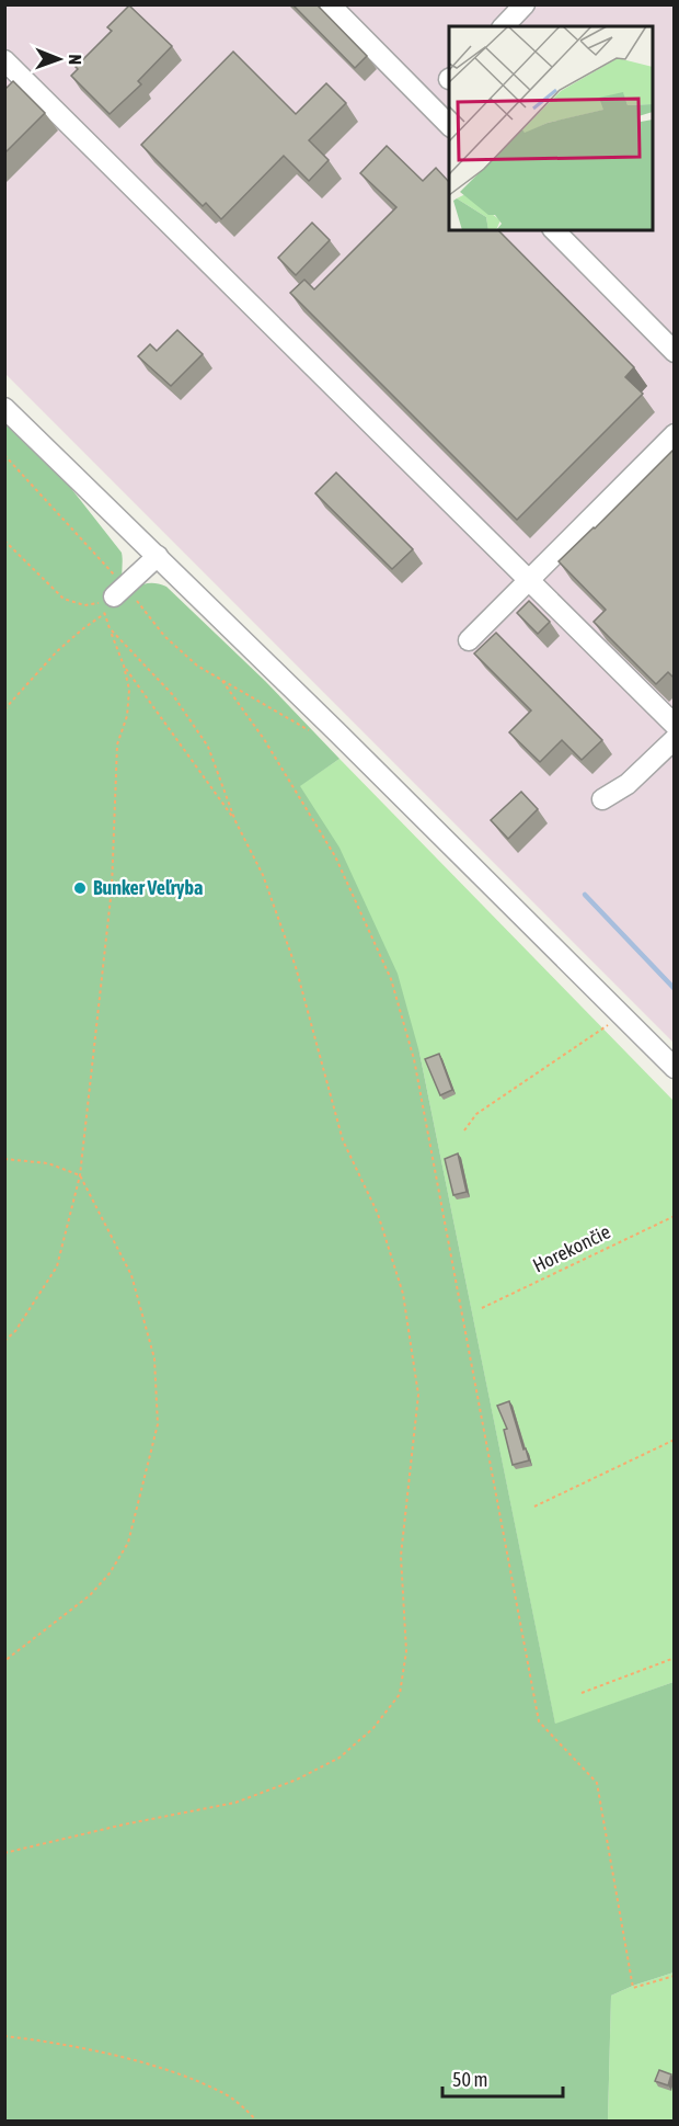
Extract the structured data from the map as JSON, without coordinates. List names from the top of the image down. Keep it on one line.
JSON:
{"streets":{"path":["Horekončie"]},"places":["Bunker Veľryba"],"scale_bar":"50 m","north":"right"}
